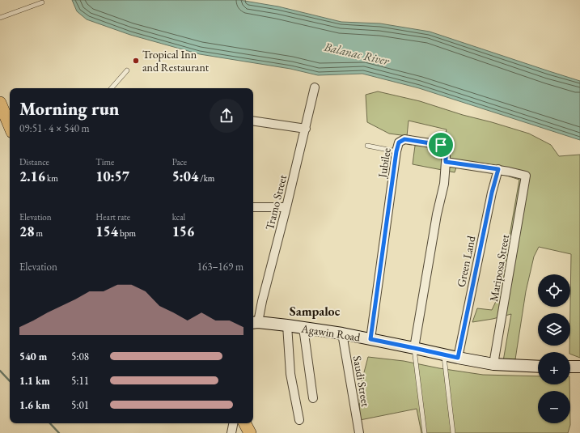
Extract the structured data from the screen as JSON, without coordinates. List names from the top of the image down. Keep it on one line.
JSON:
{"streets":{"street":["Jubilee","Tramo Street","Green Land","Mariposa Street","Agawin Road","Saudi Street"]},"crossings":[["Jubilee","Agawin Road"],["Tramo Street","Agawin Road"],["Green Land","Mariposa Street"],["Green Land","Agawin Road"],["Mariposa Street","Agawin Road"],["Agawin Road","Saudi Street"]],"districts":["Sampaloc"],"water":["Balanac River"],"places":["Tropical Inn and Restaurant"],"page":{"heading":["Morning run","09:51 · 4 × 540 m"],"stats":[["Distance","2.16 km"],["Time","10:57"],["Pace","5:04 /km"],["Elevation","28 m"],["Heart rate","154 bpm"],["kcal","156"]],"chart":["Elevation","163–169 m"],"map_buttons":["+","−"],"list":[{"name":"540 m","note":"5:08"},{"name":"1.1 km","note":"5:11"},{"name":"1.6 km","note":"5:01"}]}}
